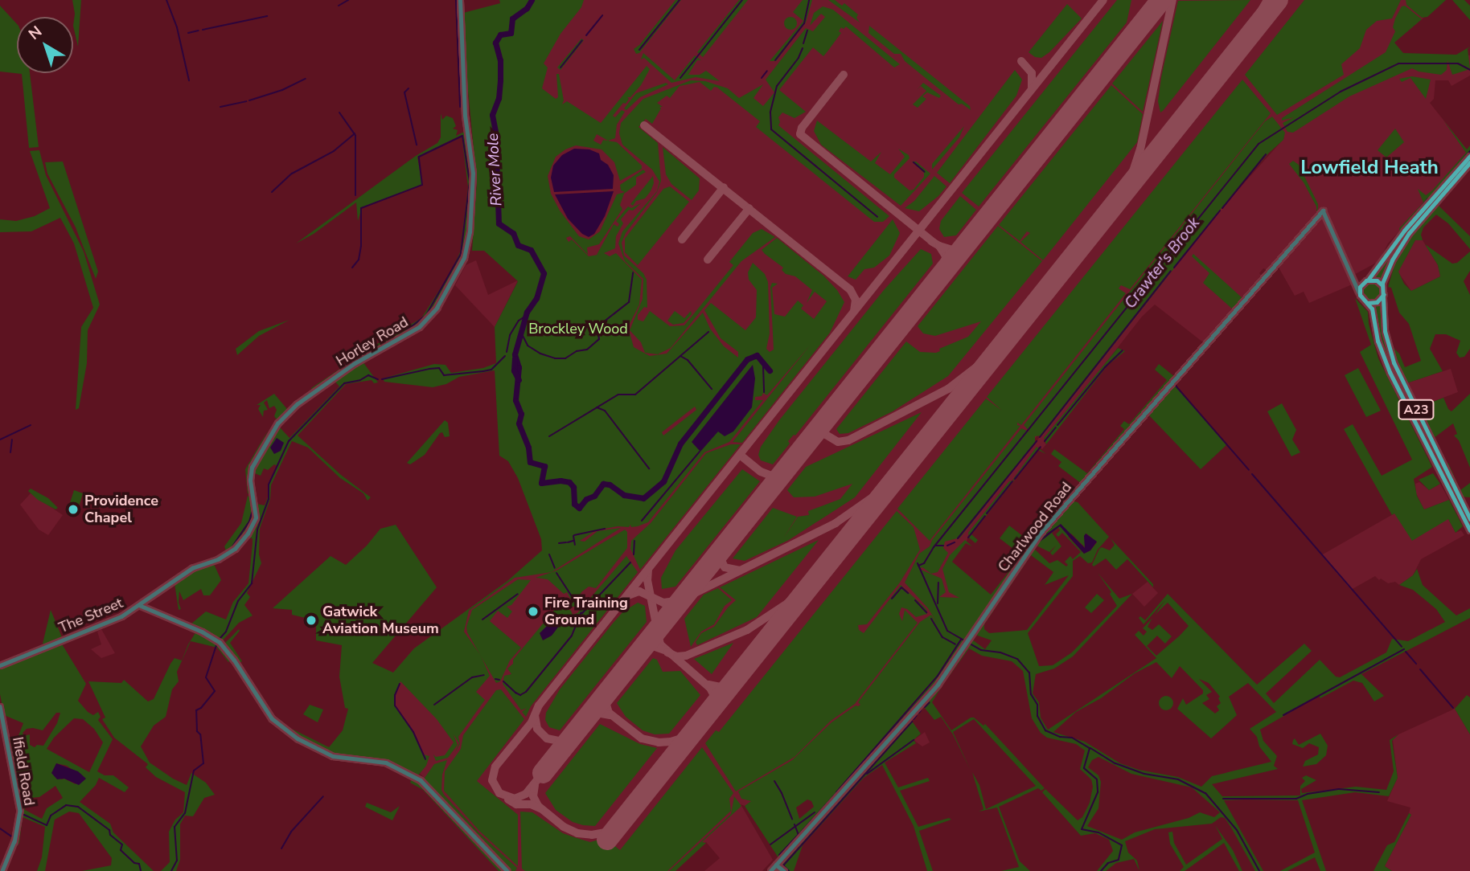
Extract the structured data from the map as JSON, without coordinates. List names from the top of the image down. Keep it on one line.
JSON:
{"streets":{"main road":["A23"],"street":["Horley Road","Charlwood Road","The Street","Ifield Road"]},"crossings":[["Horley Road","The Street"]],"districts":["Lowfield Heath"],"water":["River Mole","Crawter's Brook"],"parks":["Brockley Wood"],"places":["Providence Chapel","Fire Training Ground","Gatwick Aviation Museum"],"north":"top left"}
